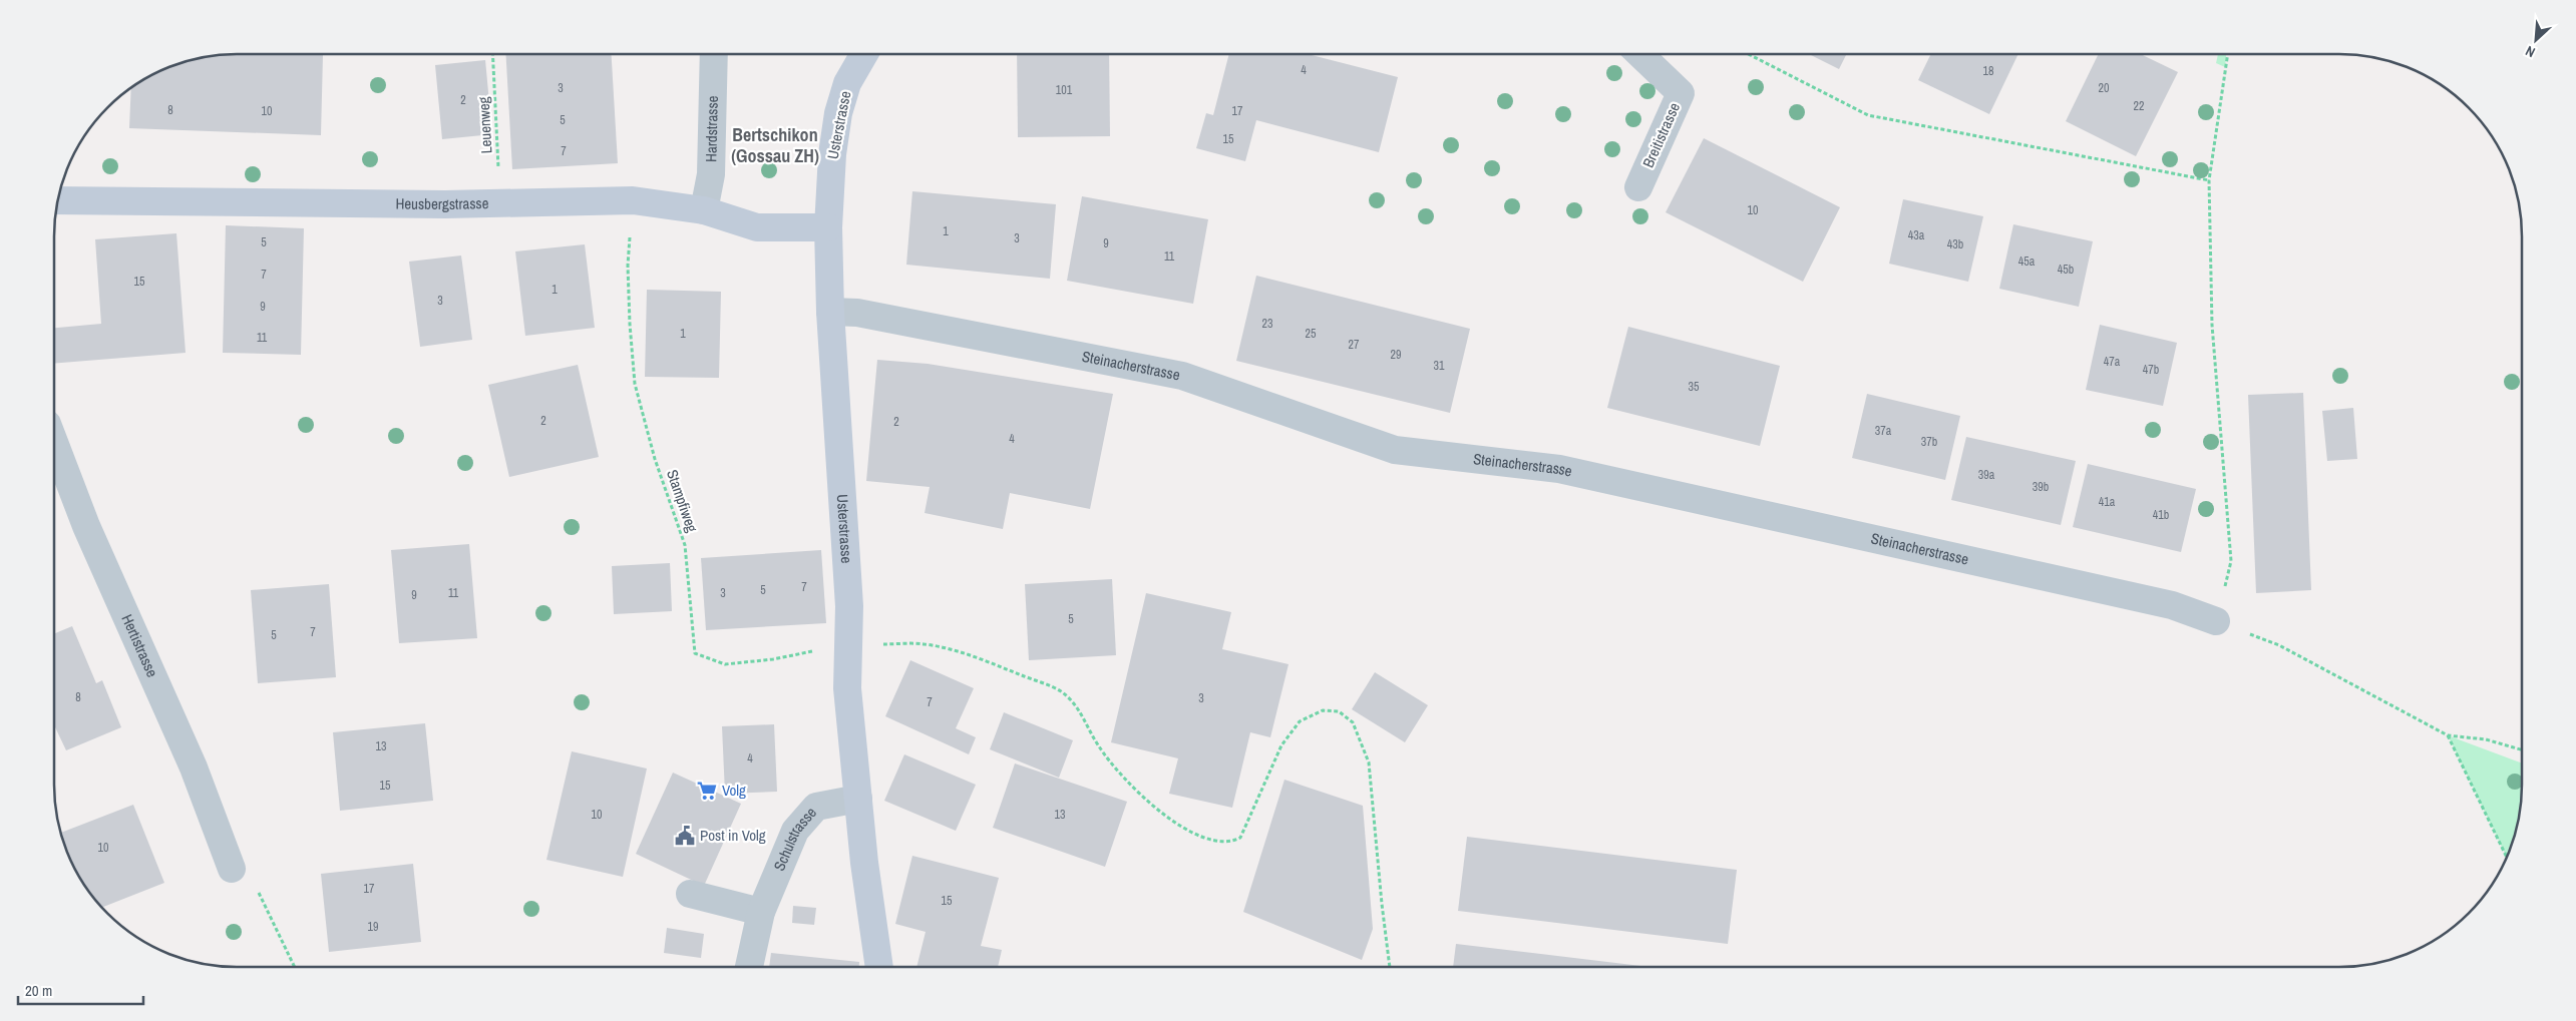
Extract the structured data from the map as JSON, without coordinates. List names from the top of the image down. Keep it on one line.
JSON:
{"streets":{"street":["Usterstrasse","Hardstrasse","Breitistrasse","Heusbergstrasse","Steinacherstrasse","Hertistrasse","Schulstrasse"],"path":["Leuenweg","Stampfiweg"]},"crossings":[["Leuenweg","Heusbergstrasse"],["Usterstrasse","Heusbergstrasse"],["Usterstrasse","Steinacherstrasse"],["Usterstrasse","Stampfiweg"],["Usterstrasse","Schulstrasse"],["Hardstrasse","Heusbergstrasse"],["Heusbergstrasse","Stampfiweg"]],"districts":["Bertschikon (Gossau ZH)"],"places":{"supermarket":["Volg"],"public building":["Post in Volg"]},"house_numbers":["4","18","3","20","101","2","22","8","10","17","5","15","7","10","1","43a","3","5","9","43b","11","45a","45b","7","15","1","3","9","23","1","25","11","27","29","47a","31","47b","35","2","2","37a","4","37b","39a","39b","41a","41b","7","5","11","3","9","5","7","5","8","3","7","13","4","15","10","13","10","17","15","19"],"scale_bar":"20 m","north":"bottom left"}
